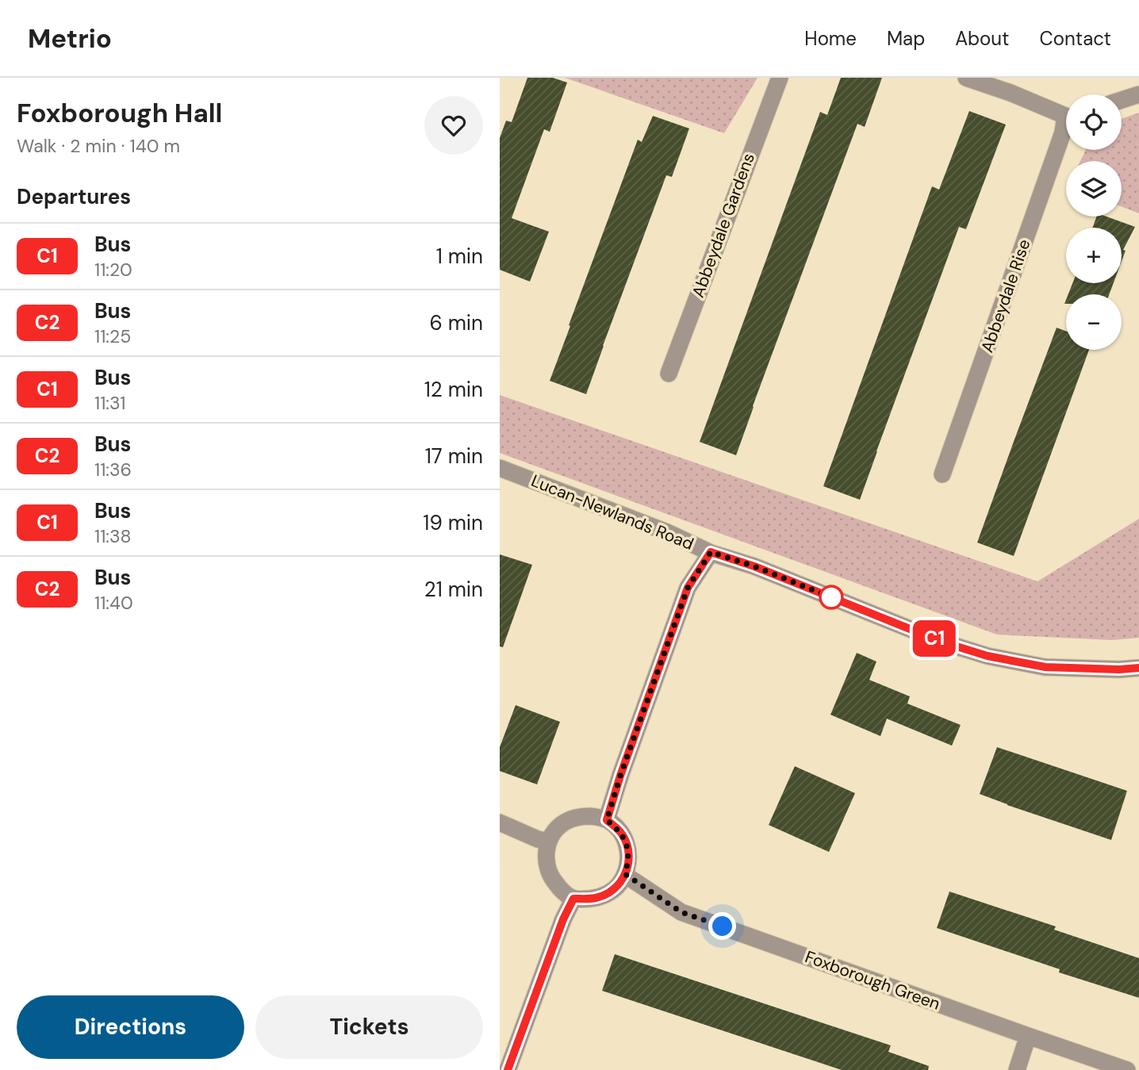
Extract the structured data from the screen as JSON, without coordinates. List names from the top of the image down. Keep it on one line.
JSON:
{"streets":{"street":["Abbeydale Gardens","Abbeydale Rise","Lucan-Newlands Road","Foxborough Green"]},"lines":["bus line C1"],"page":{"header":"Metrio","nav":["Home","Map","About","Contact"],"heading":[["Foxborough Hall","Walk · 2 min · 140 m"],"Departures"],"on_map":"C1","map_buttons":["+","−"],"list":[{"mark":"C1","name":"Bus","note":"11:20","value":"1 min"},{"mark":"C2","name":"Bus","note":"11:25","value":"6 min"},{"mark":"C1","name":"Bus","note":"11:31","value":"12 min"},{"mark":"C2","name":"Bus","note":"11:36","value":"17 min"},{"mark":"C1","name":"Bus","note":"11:38","value":"19 min"},{"mark":"C2","name":"Bus","note":"11:40","value":"21 min"}],"buttons":["Directions","Tickets"]}}
